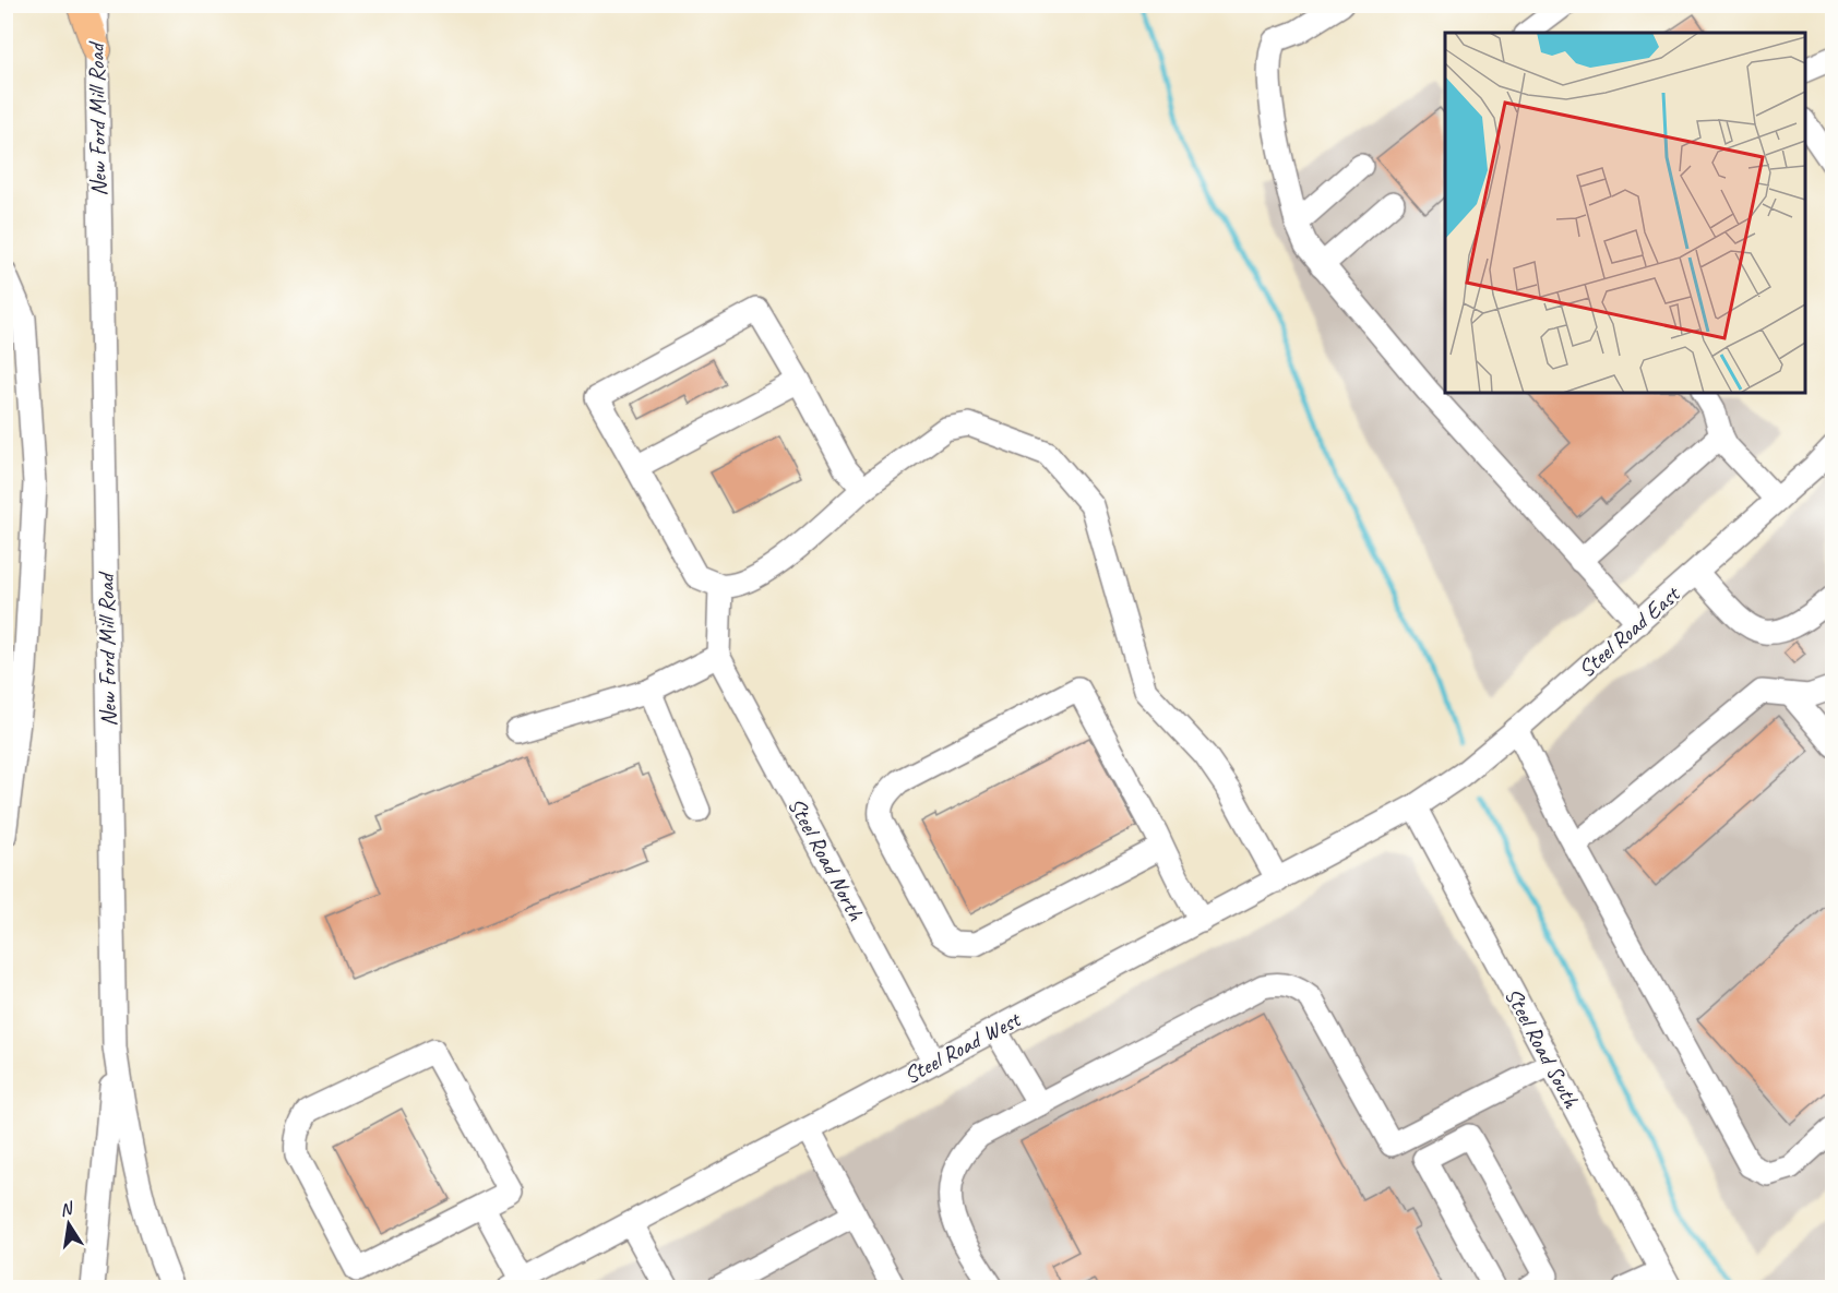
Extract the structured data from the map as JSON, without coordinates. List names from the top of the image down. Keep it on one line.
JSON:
{"streets":{"street":["New Ford Mill Road","Steel Road East","Steel Road North","Steel Road West","Steel Road South"]},"crossings":[["Steel Road East","Steel Road West"],["Steel Road East","Steel Road South"],["Steel Road North","Steel Road West"],["Steel Road West","Steel Road South"]],"north":"top"}
